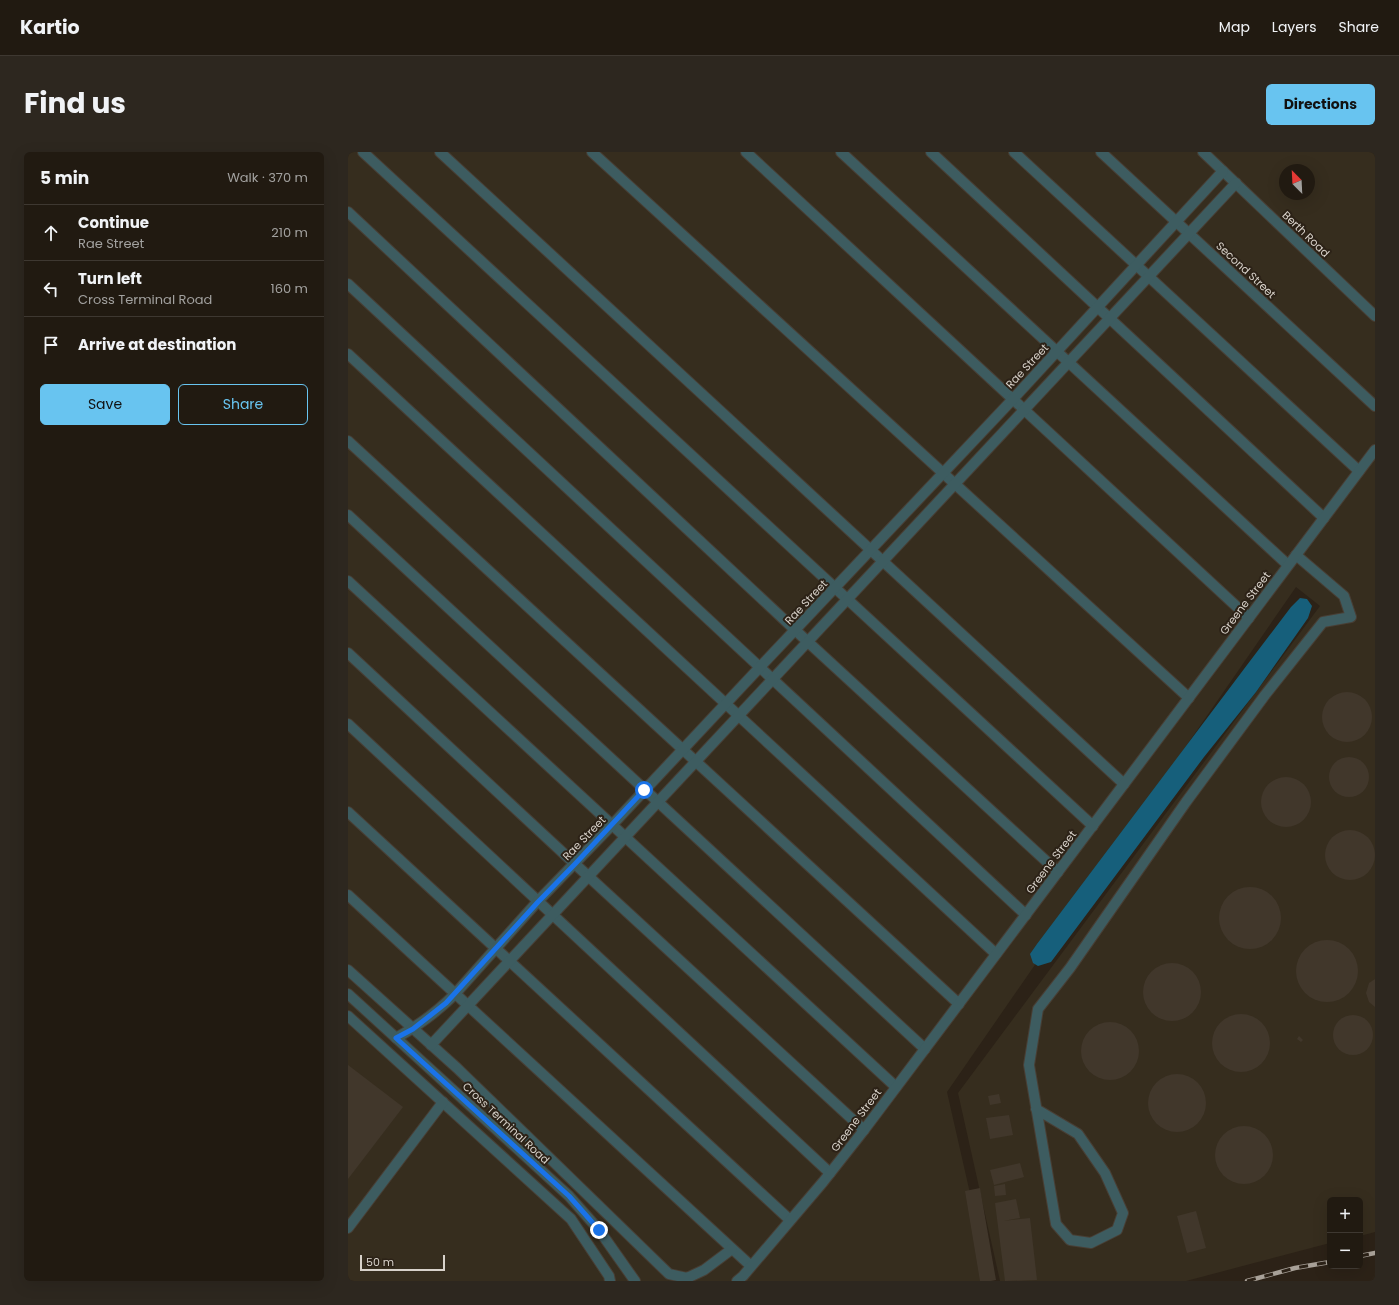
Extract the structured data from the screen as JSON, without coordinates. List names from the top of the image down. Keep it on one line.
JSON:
{"streets":{"street":["Berth Road","Second Street","Rae Street","Greene Street","Cross Terminal Road"]},"crossings":[["Berth Road","Rae Street"],["Second Street","Rae Street"],["Rae Street","Cross Terminal Road"]],"scale_bar":"50 m","north":"top left","page":{"header":"Kartio","nav":["Map","Layers","Share"],"title":"Find us","buttons":["Directions",["Save","Share"]],"heading":["5 min","Walk · 370 m"],"list":[["Continue","Rae Street","210 m"],["Turn left","Cross Terminal Road","160 m"],"Arrive at destination"],"map_buttons":["+","−"],"scale":"50 m"}}
